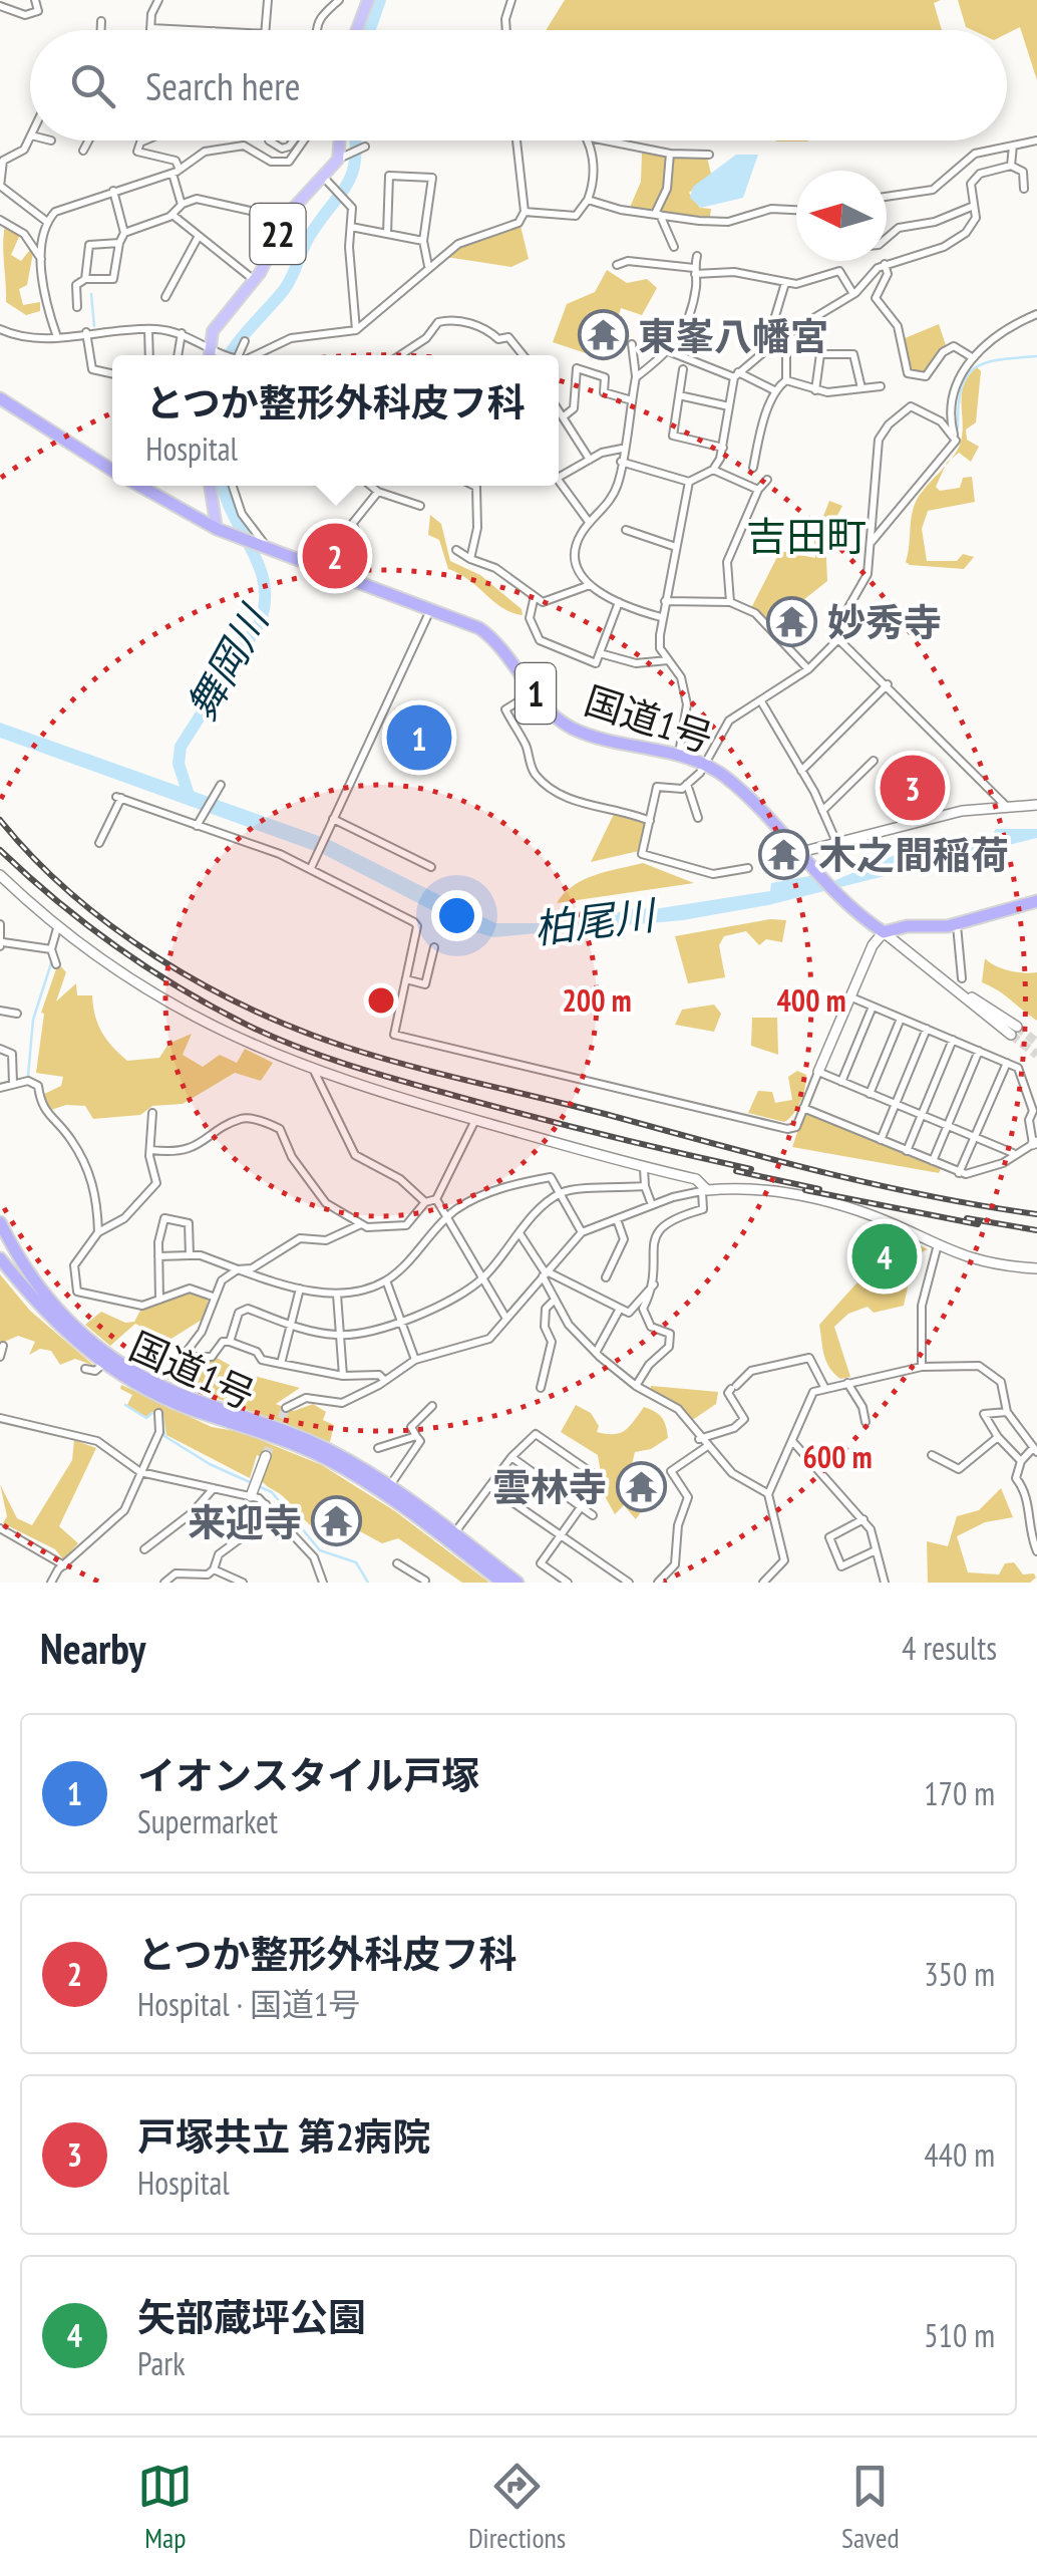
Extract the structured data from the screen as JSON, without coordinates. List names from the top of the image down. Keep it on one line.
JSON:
{"streets":{"highway":["1","国道1号"],"main road":["22"]},"districts":["吉田町"],"water":["舞岡川","柏尾川"],"places":{"temple":["東峯八幡宮","妙秀寺","木之間稲荷","雲林寺","来迎寺"]},"north":"left","page":{"search":"Search here","popup":["とつか整形外科皮フ科","Hospital"],"pins":["2","1","3","4"],"heading":["Nearby","4 results"],"list":[{"mark":"1","name":"イオンスタイル戸塚","note":"Supermarket","value":"170 m"},{"mark":"2","name":"とつか整形外科皮フ科","note":"Hospital · 国道1号","value":"350 m"},{"mark":"3","name":"戸塚共立 第2病院","note":"Hospital","value":"440 m"},{"mark":"4","name":"矢部蔵坪公園","note":"Park","value":"510 m"}],"nav":["Map","Directions","Saved"]},"rings":["200 m","400 m","600 m"]}
